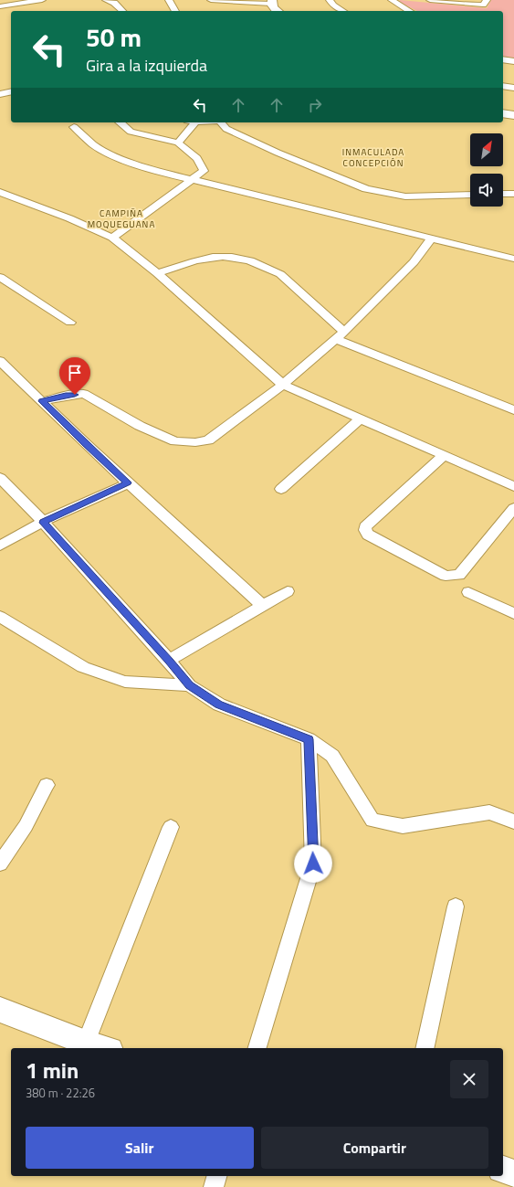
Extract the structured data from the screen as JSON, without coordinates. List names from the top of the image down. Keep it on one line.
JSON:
{"districts":["INMACULADA CONCEPCIÓN","CAMPIÑA MOQUEGUANA"],"north":"top right","page":{"turn":["50 m","Gira a la izquierda"],"heading":["1 min","380 m · 22:26"],"buttons":["Salir","Compartir"]}}
